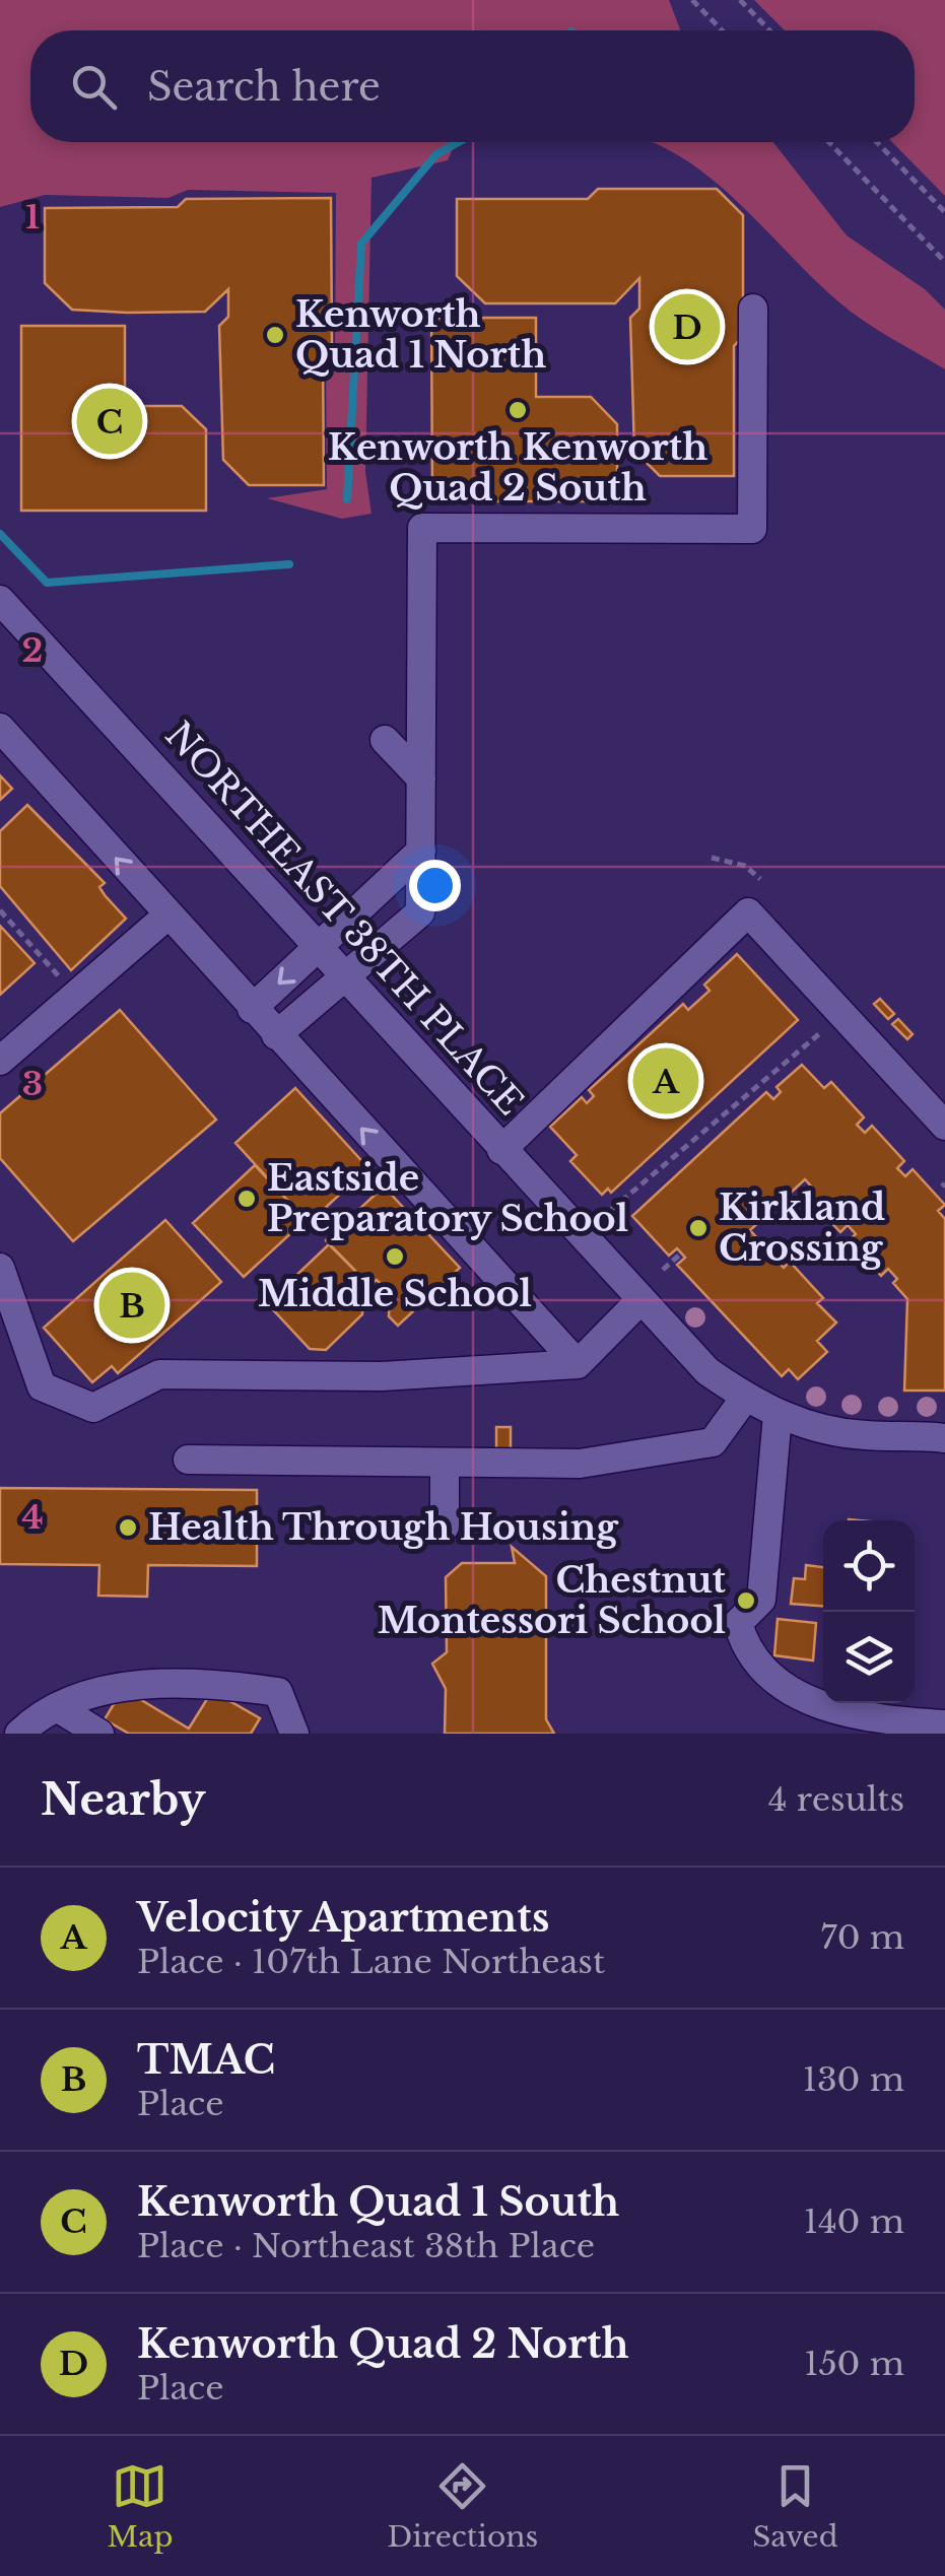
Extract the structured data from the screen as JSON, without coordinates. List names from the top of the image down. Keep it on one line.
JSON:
{"streets":{"street":["NORTHEAST 38TH PLACE"]},"places":["Kenworth Quad 1 North","Kenworth Kenworth Quad 2 South","Eastside Preparatory School","Kirkland Crossing","Middle School","Health Through Housing","Chestnut Montessori School"],"page":{"search":"Search here","pins":["D","C","A","B"],"heading":["Nearby","4 results"],"list":[{"mark":"A","name":"Velocity Apartments","note":"Place · 107th Lane Northeast","value":"70 m"},{"mark":"B","name":"TMAC","note":"Place","value":"130 m"},{"mark":"C","name":"Kenworth Quad 1 South","note":"Place · Northeast 38th Place","value":"140 m"},{"mark":"D","name":"Kenworth Quad 2 North","note":"Place","value":"150 m"}],"nav":["Map","Directions","Saved"]},"grid":{"rows":["1","2","3","4"]}}
